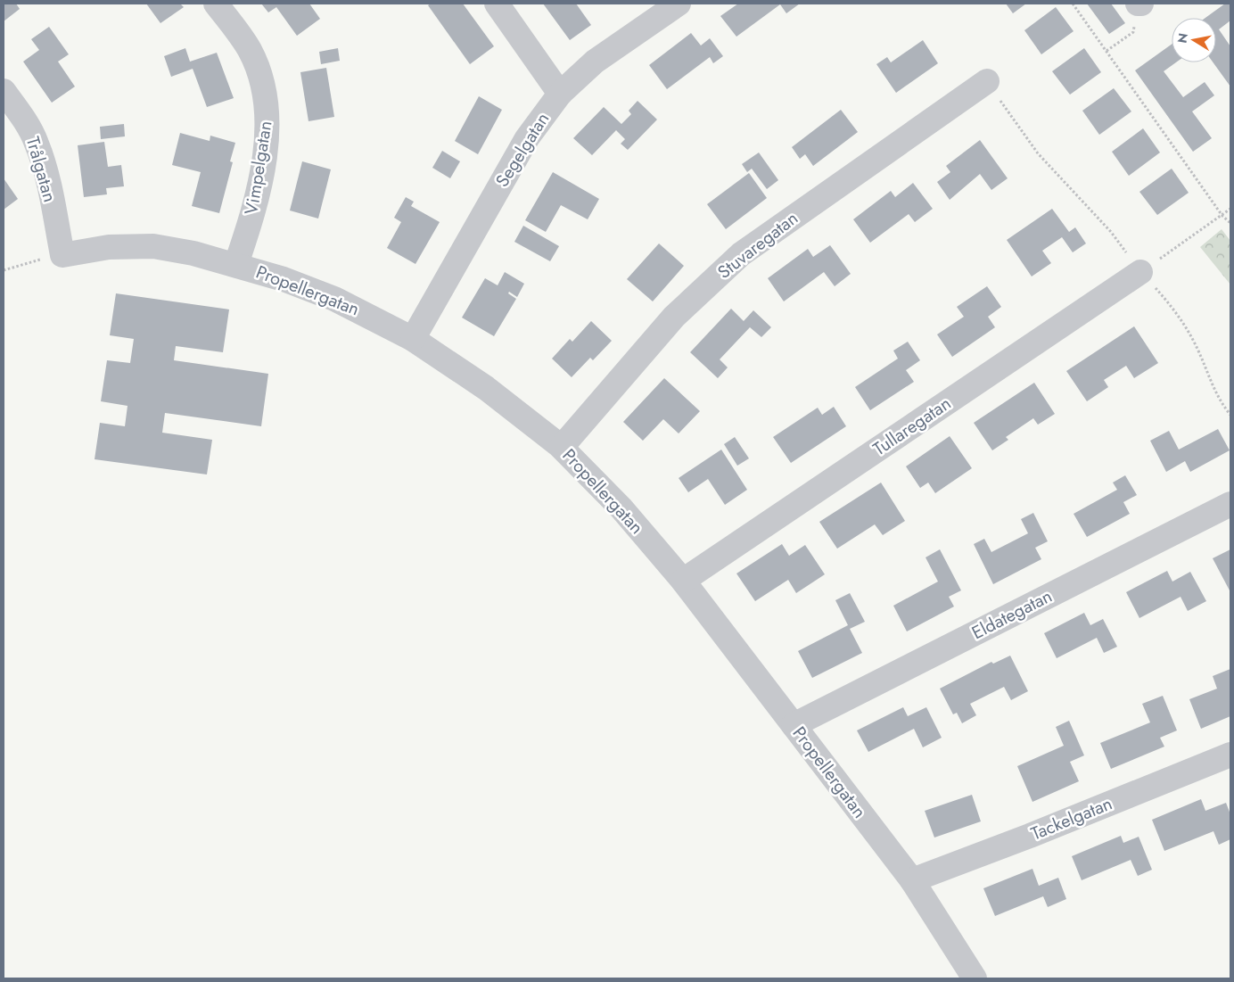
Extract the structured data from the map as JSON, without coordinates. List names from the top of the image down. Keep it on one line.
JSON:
{"streets":{"street":["Segelgatan","Vimpelgatan","Trålgatan","Stuvaregatan","Propellergatan","Tullaregatan","Eldategatan","Tackelgatan"]},"crossings":[["Segelgatan","Propellergatan"],["Vimpelgatan","Propellergatan"],["Trålgatan","Propellergatan"],["Stuvaregatan","Propellergatan"],["Propellergatan","Tullaregatan"],["Propellergatan","Eldategatan"],["Propellergatan","Tackelgatan"]],"north":"left"}
